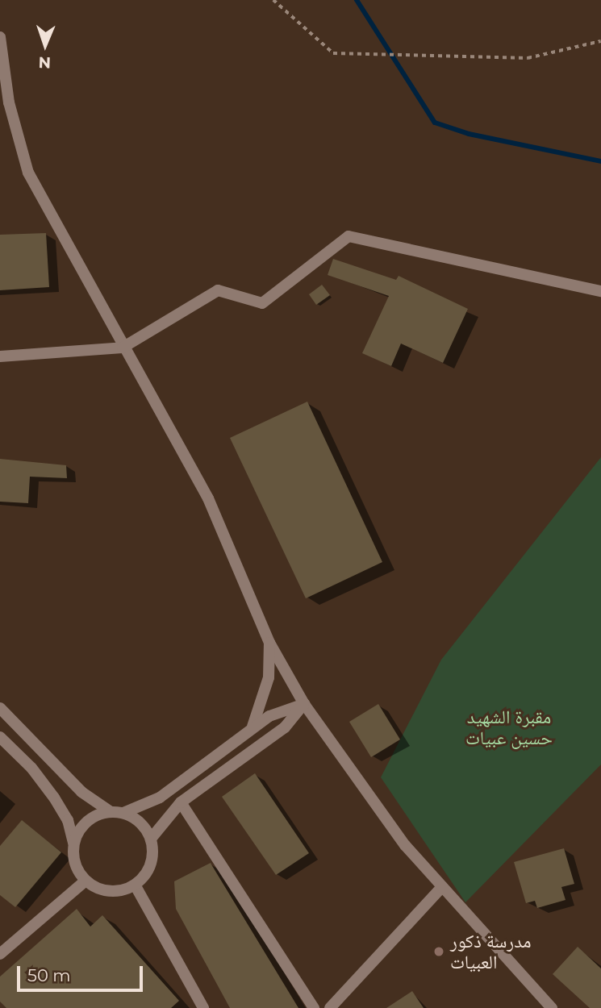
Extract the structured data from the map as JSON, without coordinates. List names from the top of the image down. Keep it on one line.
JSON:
{"parks":["مقبرة الشهيد حسين عبيات"],"places":["مدرسة ذكور العبيات"],"scale_bar":"50 m","north":"bottom"}
